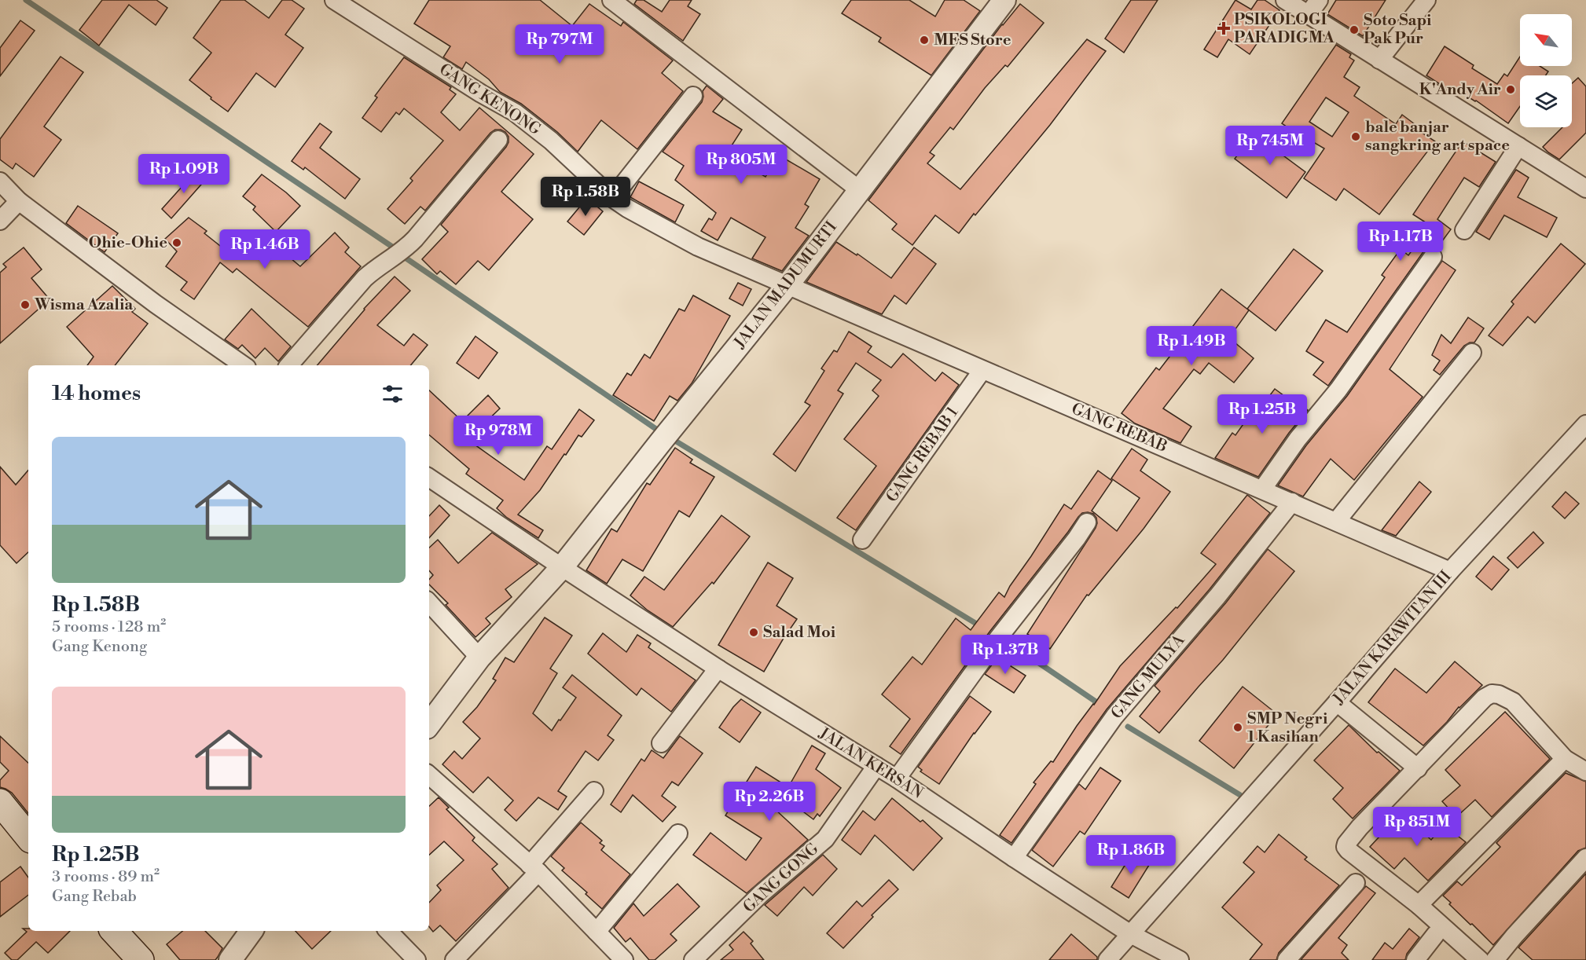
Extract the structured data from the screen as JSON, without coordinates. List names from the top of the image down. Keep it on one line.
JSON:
{"streets":{"street":["GANG KENONG","JALAN MADUMURTI","GANG REBAB","GANG REBAB 1","JALAN KARAWITAN III","GANG MULYA","JALAN KERSAN","GANG GONG"]},"crossings":[["GANG KENONG","JALAN MADUMURTI"],["GANG KENONG","GANG REBAB"],["JALAN MADUMURTI","GANG REBAB"],["JALAN MADUMURTI","JALAN KERSAN"],["GANG REBAB","GANG REBAB 1"],["GANG REBAB","JALAN KARAWITAN III"],["GANG REBAB","GANG MULYA"],["JALAN KARAWITAN III","JALAN KERSAN"],["GANG MULYA","JALAN KERSAN"],["JALAN KERSAN","GANG GONG"]],"places":{"health":["PSIKOLOGI PARADIGMA"],"other":["Soto Sapi Pak Pur","MFS Store","K'Andy Air","bale banjar sangkring art space","Ohie-Ohie","Wisma Azalia","Salad Moi","SMP Negri 1 Kasihan"]},"north":"top left","page":{"price":["Rp 797M","Rp 745M","Rp 805M","Rp 1.09B","Rp 1.58B","Rp 1.17B","Rp 1.46B","Rp 1.49B","Rp 1.25B","Rp 978M","Rp 1.37B","Rp 2.26B","Rp 851M","Rp 1.86B"],"heading":"14 homes","list":[{"name":"Rp 1.58B","note":"5 rooms · 128 m² · Gang Kenong"},{"name":"Rp 1.25B","note":"3 rooms · 89 m² · Gang Rebab"}]}}
